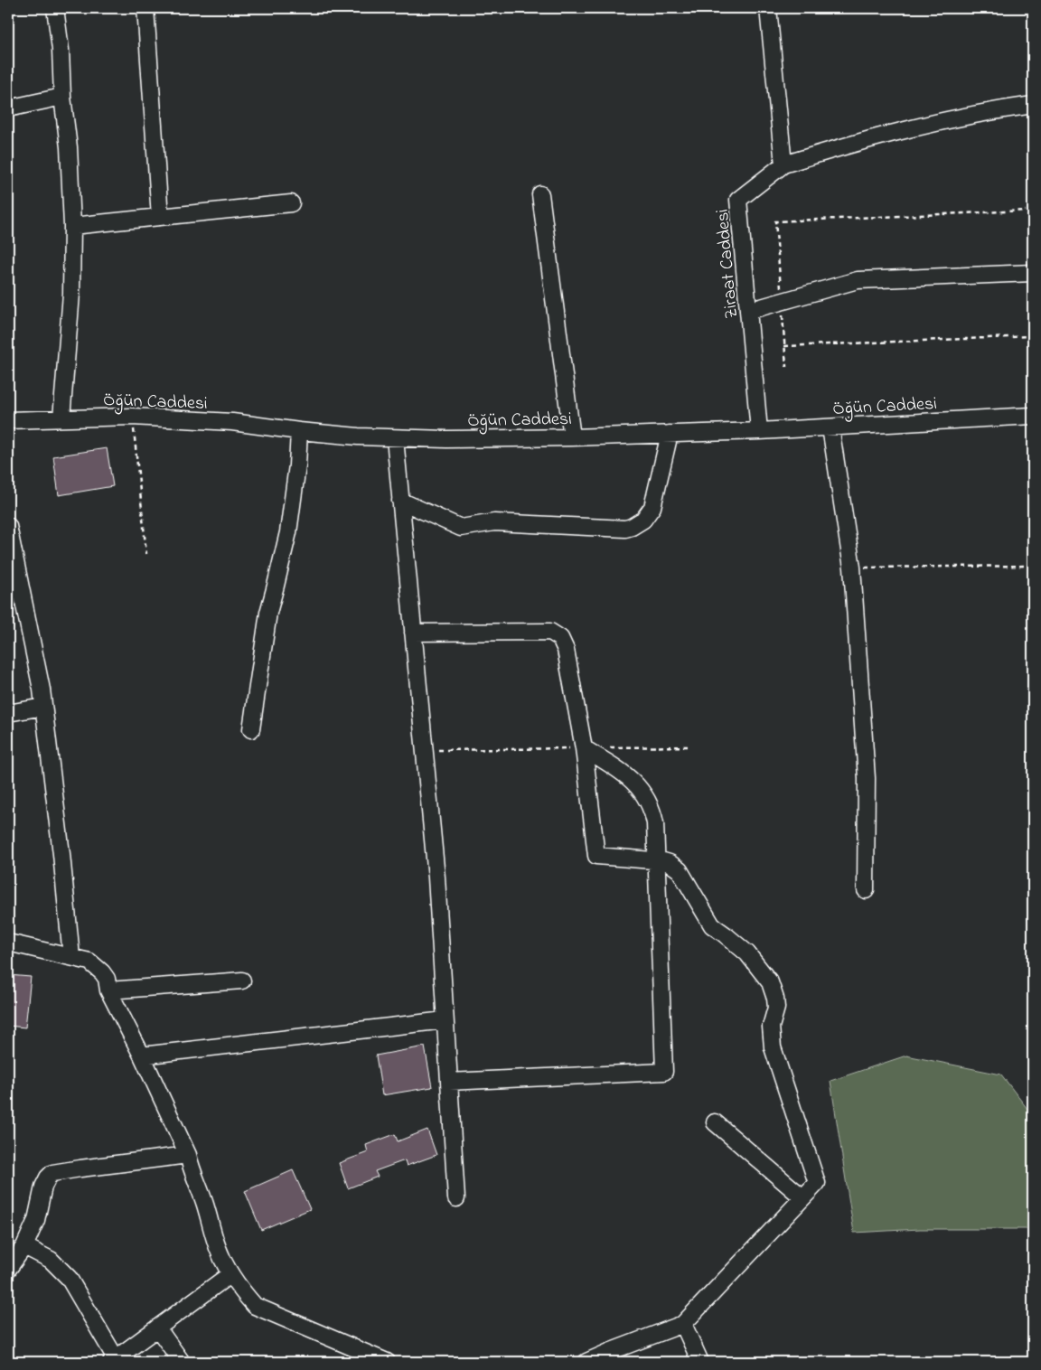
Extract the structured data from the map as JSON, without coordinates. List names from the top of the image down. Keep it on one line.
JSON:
{"streets":{"street":["Ziraat Caddesi","Öğün Caddesi"]},"crossings":[["Ziraat Caddesi","Öğün Caddesi"]]}
